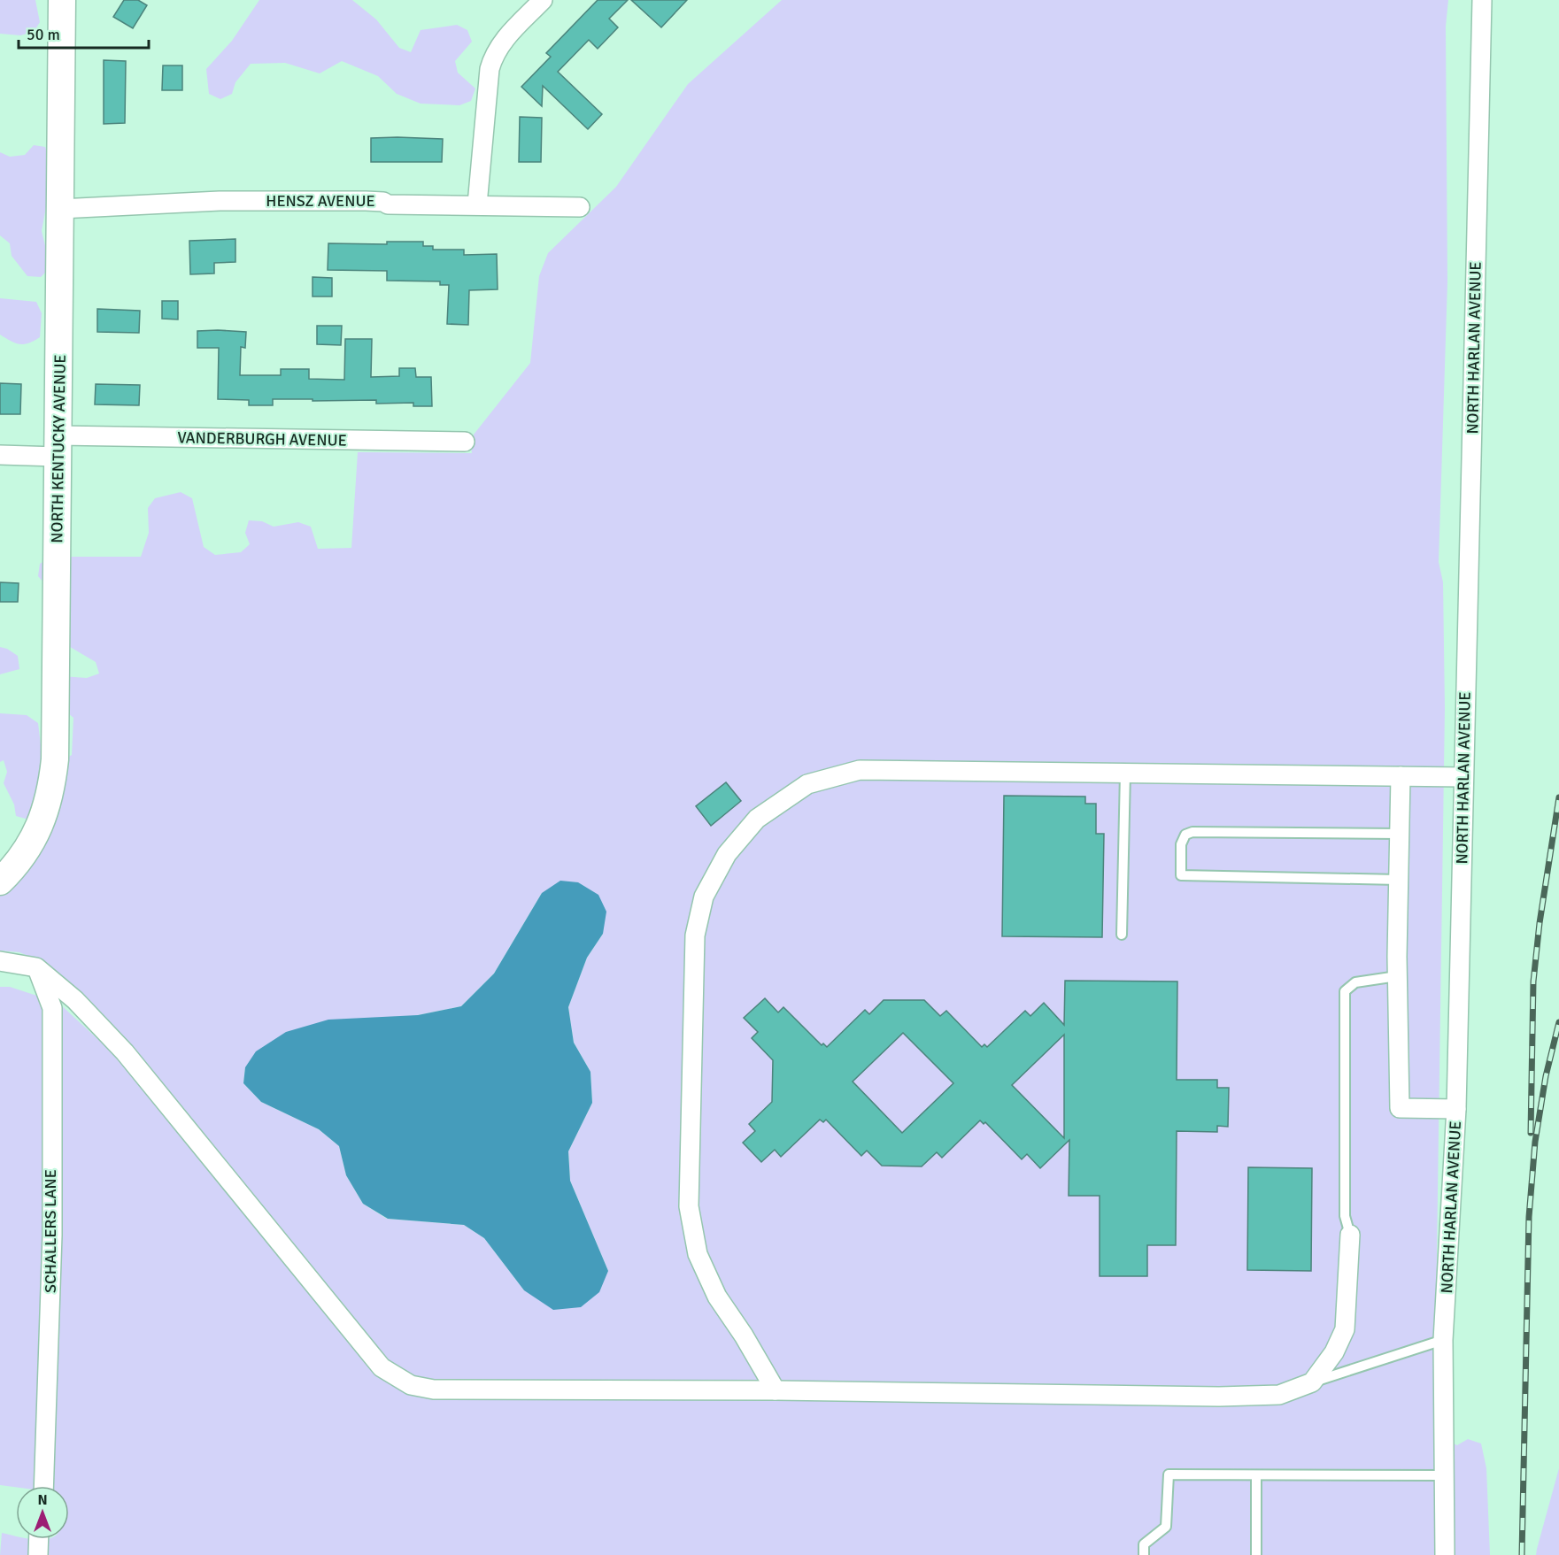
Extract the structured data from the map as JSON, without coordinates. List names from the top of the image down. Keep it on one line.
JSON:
{"streets":{"street":["HENSZ AVENUE","NORTH HARLAN AVENUE","VANDERBURGH AVENUE","NORTH KENTUCKY AVENUE","SCHALLERS LANE"]},"crossings":[["HENSZ AVENUE","NORTH KENTUCKY AVENUE"],["VANDERBURGH AVENUE","NORTH KENTUCKY AVENUE"]],"scale_bar":"50 m","north":"top"}
